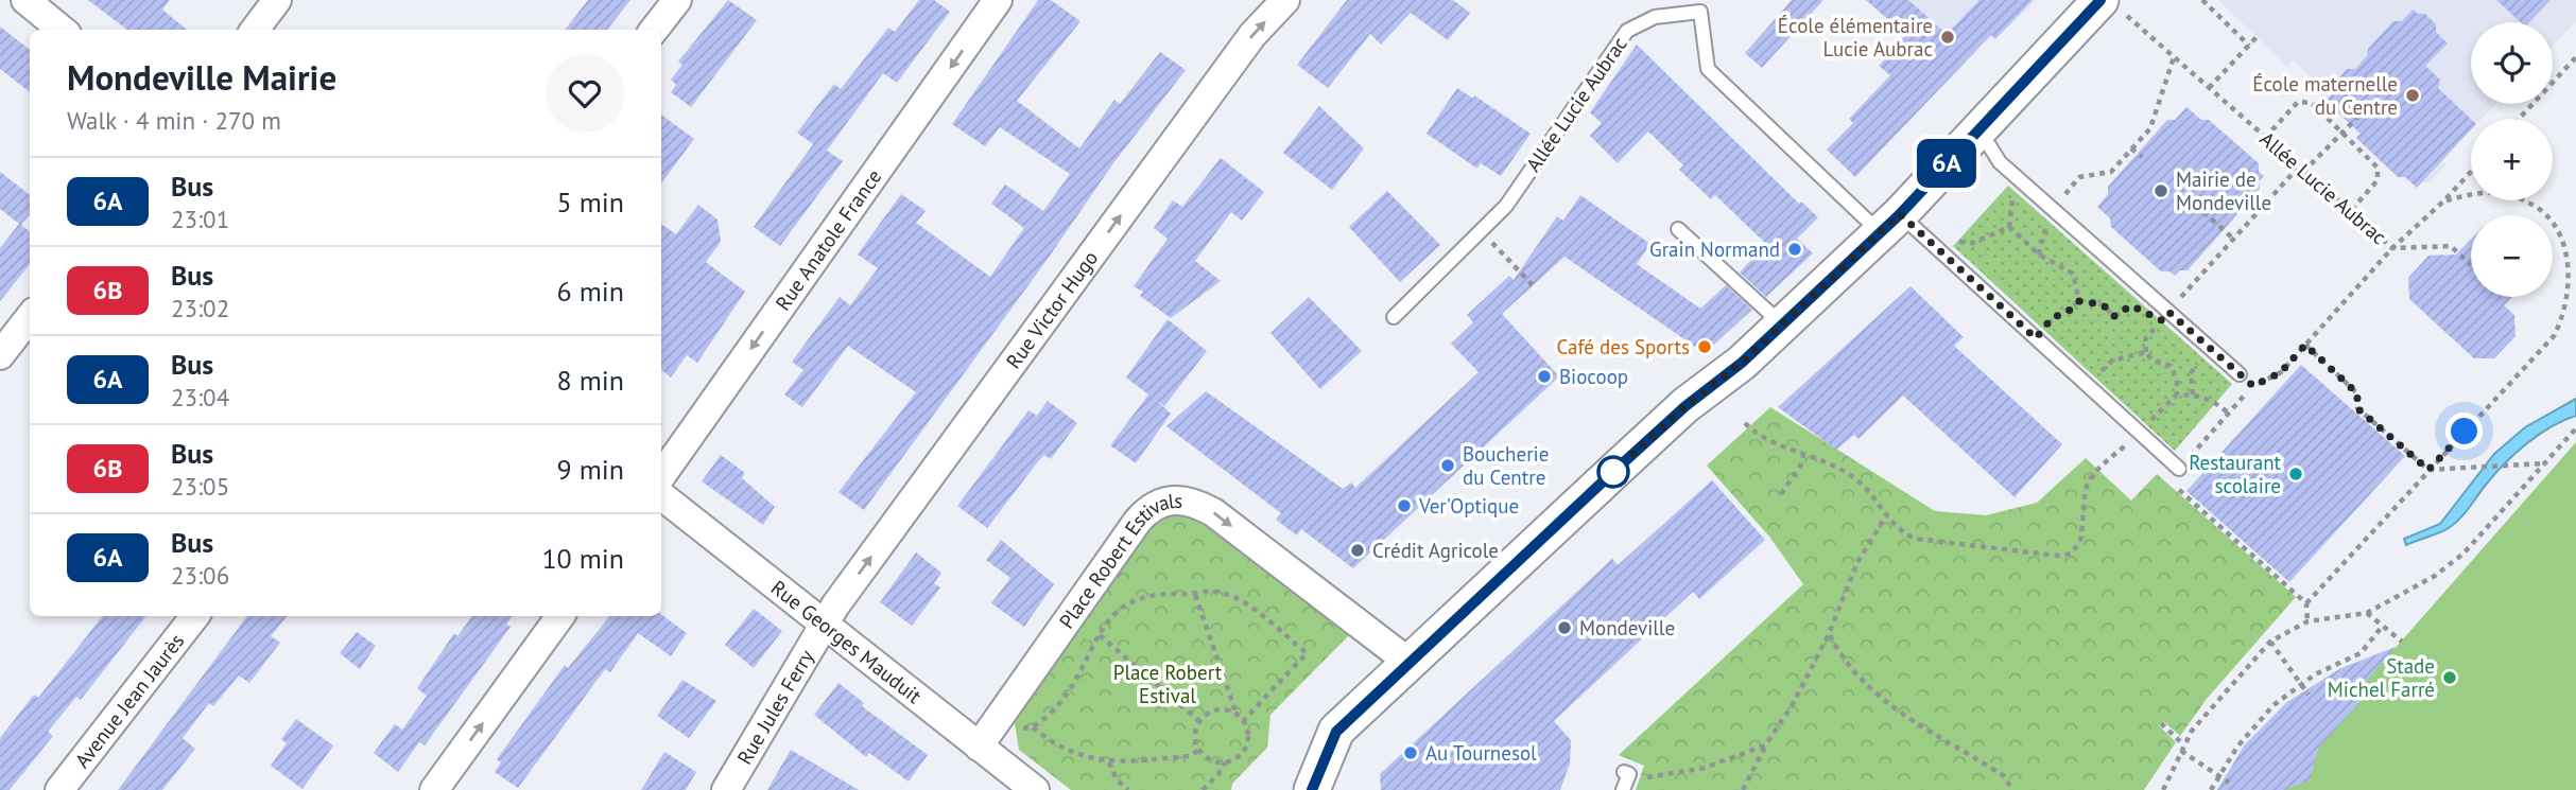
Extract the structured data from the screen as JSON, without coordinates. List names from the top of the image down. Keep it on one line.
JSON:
{"streets":{"street":["Rue Anatole France","Rue Victor Hugo","Place Robert Estivals","Rue Georges Mauduit","Avenue Jean Jaurès","Rue Jules Ferry"],"lane":["Allée Lucie Aubrac"]},"crossings":[["Rue Victor Hugo","Rue Georges Mauduit"],["Rue Victor Hugo","Rue Jules Ferry"],["Place Robert Estivals","Rue Georges Mauduit"],["Rue Georges Mauduit","Rue Jules Ferry"]],"one_way":["Rue Anatole France","Rue Victor Hugo"],"parks":["Place Robert Estival"],"places":["École élémentaire Lucie Aubrac","École maternelle du Centre","Mairie de Mondeville","Grain Normand","Café des Sports","Biocoop","Boucherie du Centre","Restaurant scolaire","Ver'Optique","Crédit Agricole","Mondeville","Stade Michel Farré","Au Tournesol"],"lines":["bus line 6A"],"page":{"on_map":"6A","map_buttons":["+","−"],"heading":["Mondeville Mairie","Walk · 4 min · 270 m"],"list":[{"mark":"6A","name":"Bus","note":"23:01","value":"5 min"},{"mark":"6B","name":"Bus","note":"23:02","value":"6 min"},{"mark":"6A","name":"Bus","note":"23:04","value":"8 min"},{"mark":"6B","name":"Bus","note":"23:05","value":"9 min"},{"mark":"6A","name":"Bus","note":"23:06","value":"10 min"}]}}
